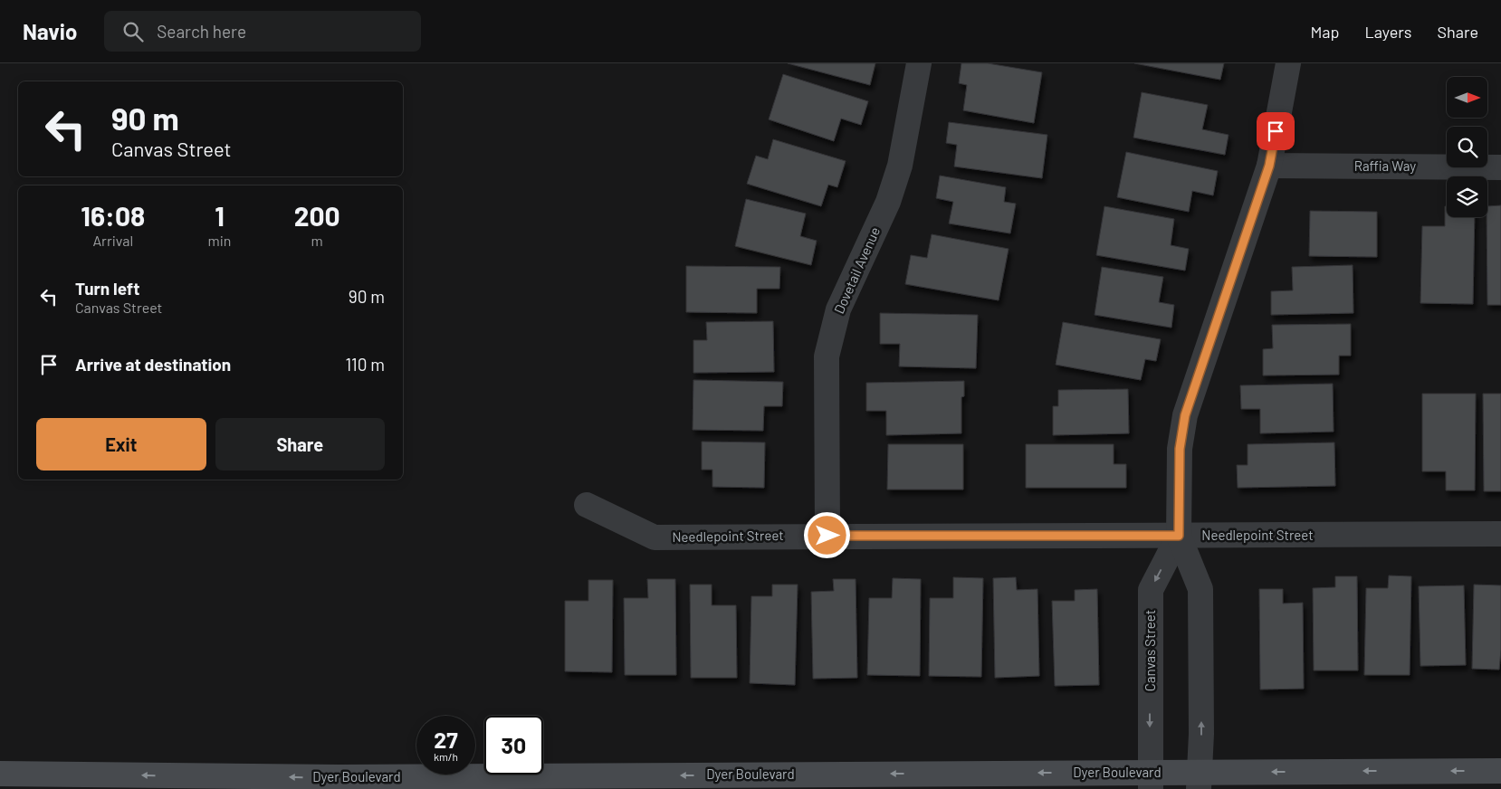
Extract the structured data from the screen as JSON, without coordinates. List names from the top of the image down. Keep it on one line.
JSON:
{"streets":{"main road":["Dyer Boulevard"],"street":["Raffia Way","Dovetail Avenue","Needlepoint Street","Canvas Street"]},"crossings":[["Raffia Way","Canvas Street"],["Dovetail Avenue","Needlepoint Street"],["Needlepoint Street","Canvas Street"],["Canvas Street","Dyer Boulevard"]],"one_way":["Dyer Boulevard"],"north":"right","page":{"header":"Navio","search":"Search here","nav":["Map","Layers","Share"],"turn":["90 m","Canvas Street"],"eta":["16:08","Arrival","1","min","200","m"],"list":[{"name":"Turn left","note":"Canvas Street","value":"90 m"},{"name":"Arrive at destination","value":"110 m"}],"buttons":["Exit","Share"],"speed":"27 km/h","limit":"30"}}
